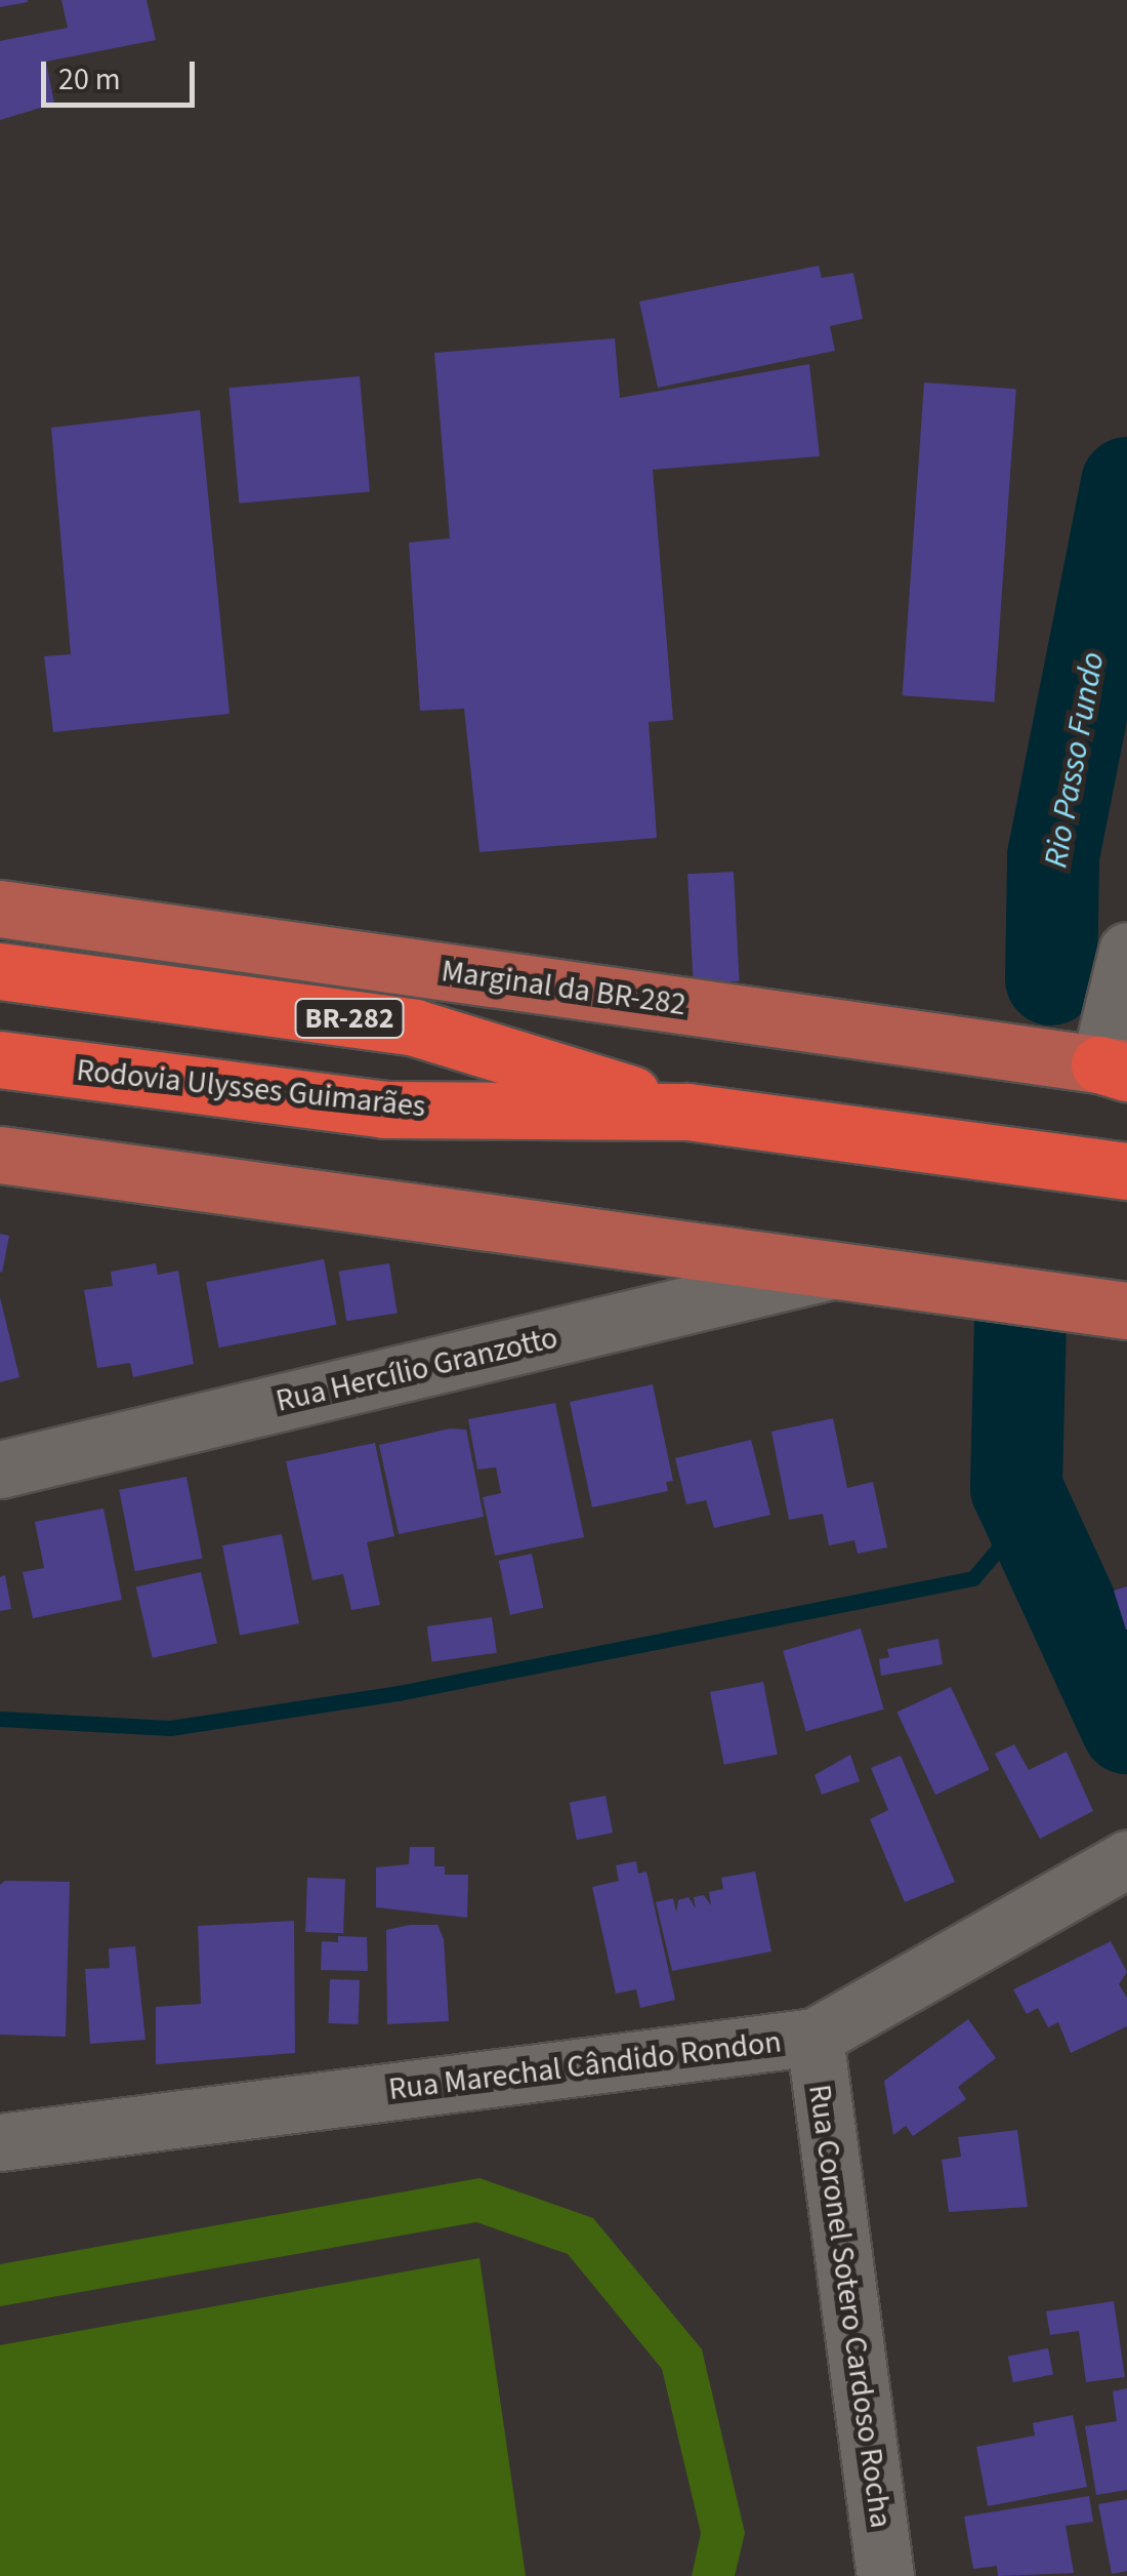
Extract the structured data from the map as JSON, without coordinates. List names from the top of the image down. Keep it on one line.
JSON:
{"streets":{"highway":["BR-282","Rodovia Ulysses Guimarães"],"main road":["Marginal da BR-282"],"street":["Rua Hercílio Granzotto","Rua Marechal Cândido Rondon","Rua Coronel Sotero Cardoso Rocha"]},"crossings":[["Rua Marechal Cândido Rondon","Rua Coronel Sotero Cardoso Rocha"]],"water":["Rio Passo Fundo"],"scale_bar":"20 m"}
